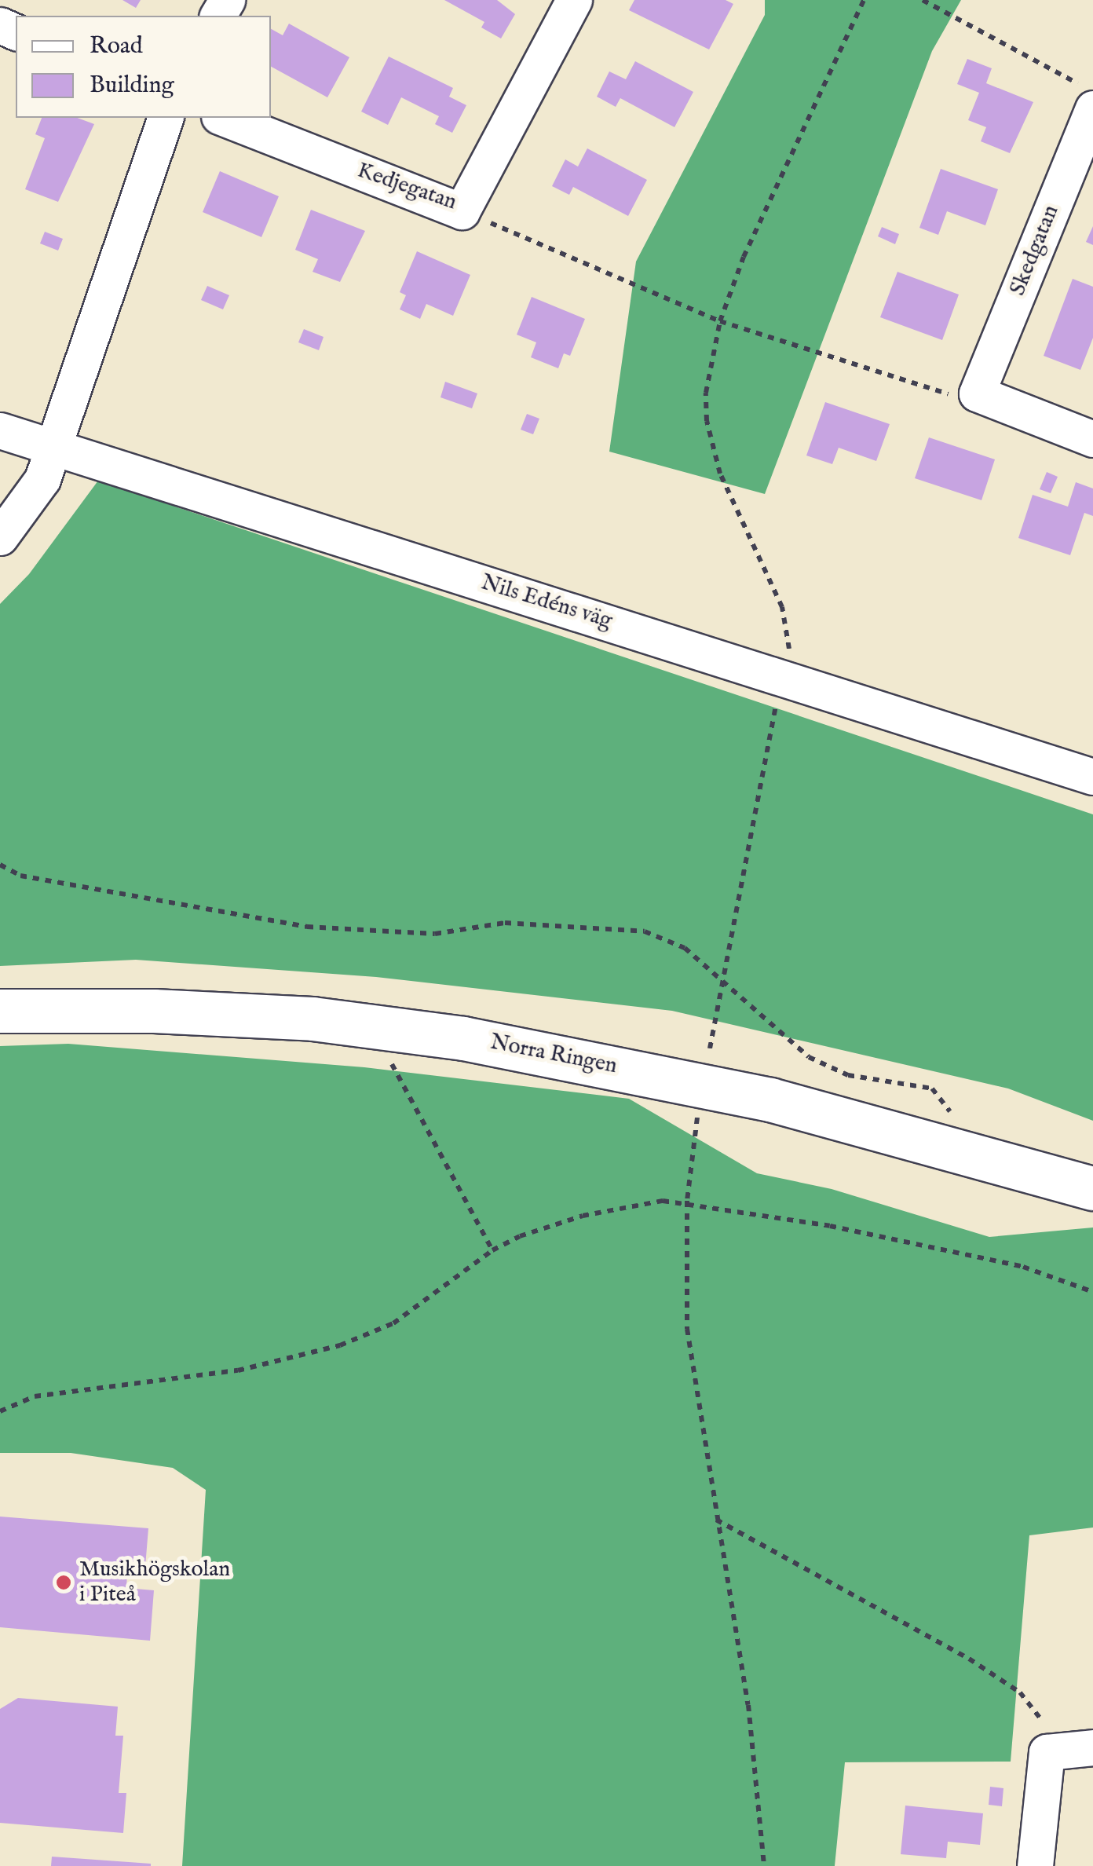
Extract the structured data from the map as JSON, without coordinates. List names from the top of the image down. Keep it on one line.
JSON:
{"streets":{"main road":["Norra Ringen"],"street":["Kedjegatan","Skedgatan","Nils Edéns väg"]},"places":["Musikhögskolan i Piteå"],"legend":["Road","Building"]}
